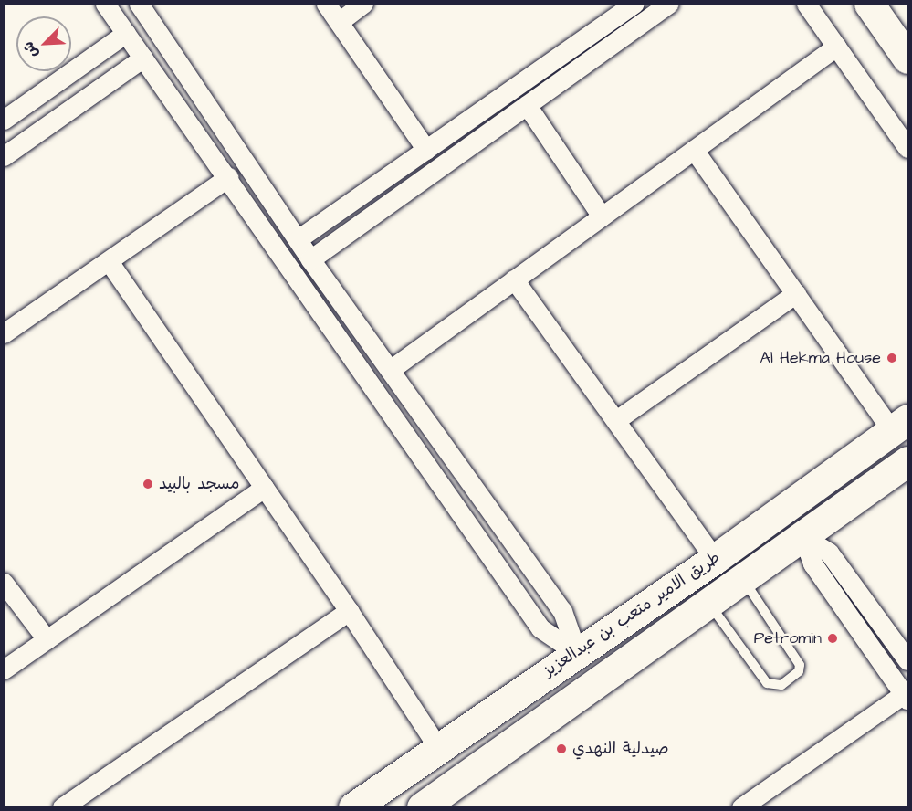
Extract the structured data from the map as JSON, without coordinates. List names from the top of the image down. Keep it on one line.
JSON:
{"streets":{"main road":["طريق الامير متعب بن عبدالعزيز"]},"places":["Al Hekma House","مسجد بالبيد","Petromin","صيدلية النهدي"],"north":"bottom left"}
